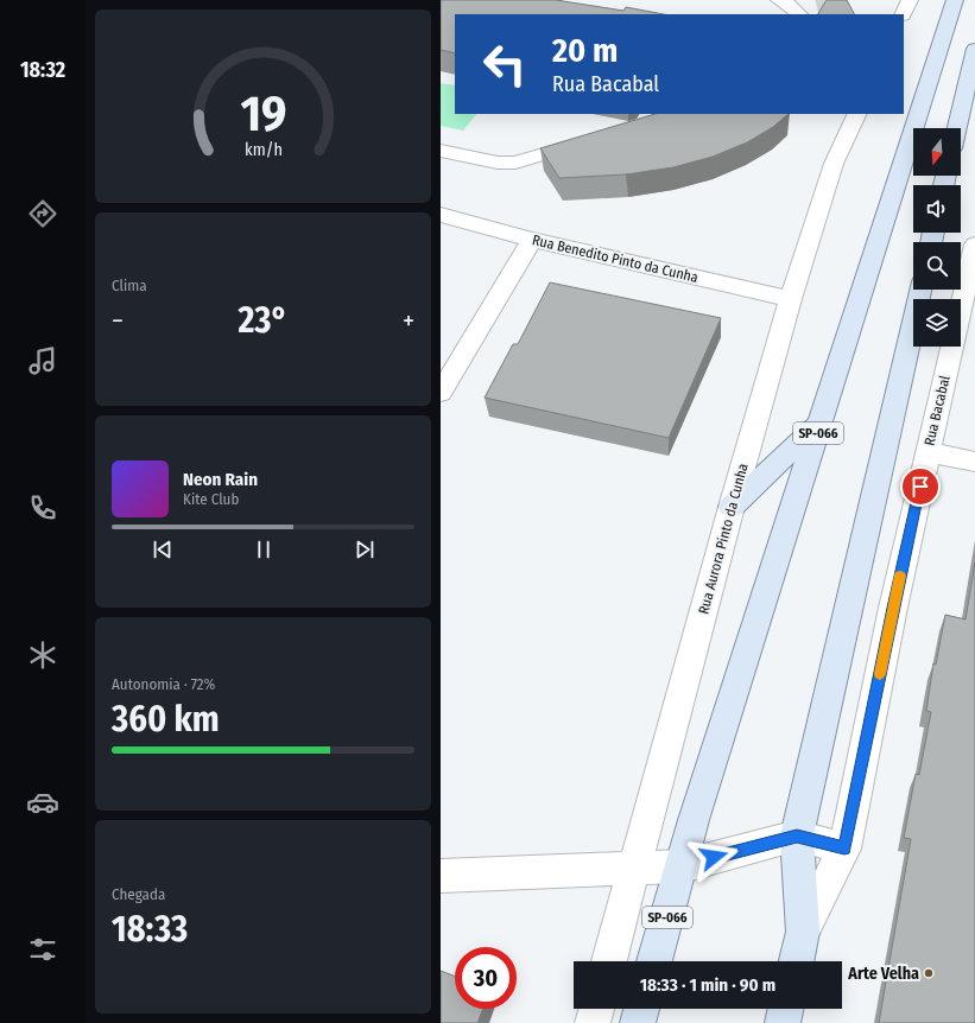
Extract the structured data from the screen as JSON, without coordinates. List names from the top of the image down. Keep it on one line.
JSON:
{"streets":{"main road":["SP-066"],"street":["Rua Benedito Pinto da Cunha","Rua Bacabal","Rua Aurora Pinto da Cunha"]},"crossings":[["Rua Benedito Pinto da Cunha","Rua Aurora Pinto da Cunha"]],"places":["Arte Velha"],"north":"bottom","page":{"tabs":"18:32","turn":["20 m","Rua Bacabal"],"tile":["Clima",["Autonomia · 72%","360 km"],["Chegada","18:33"]],"heat":["−","23°","+"],"song":["Neon Rain","Kite Club"],"limit":"30","trip":"18:33 · 1 min · 90 m","gauge":["19","km/h"]}}
